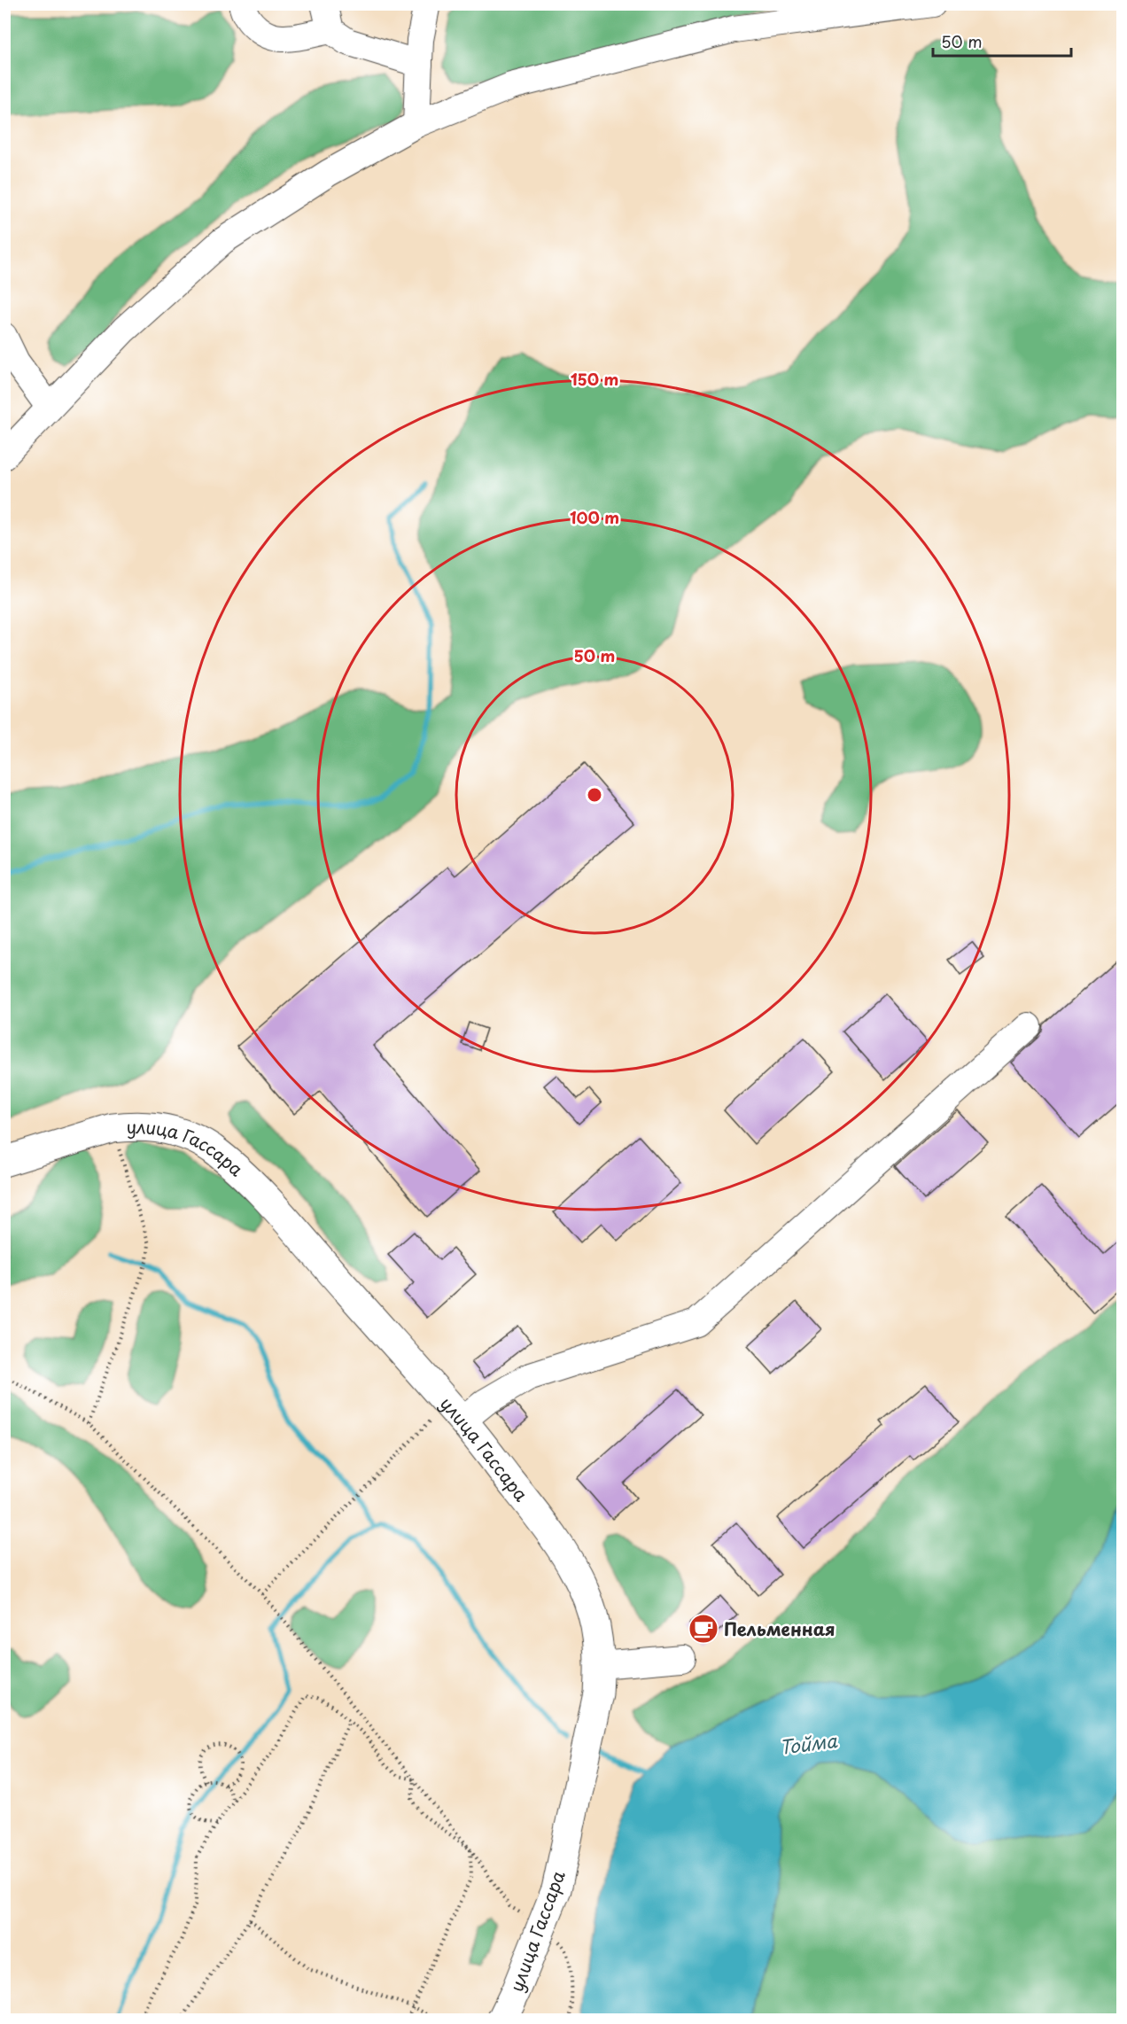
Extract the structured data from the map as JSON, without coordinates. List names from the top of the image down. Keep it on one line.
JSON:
{"streets":{"main road":["улица Гассара"]},"water":["Тойма"],"places":{"cafe":["Пельменная"]},"scale_bar":"50 m","rings":["150 m","100 m","50 m"]}
